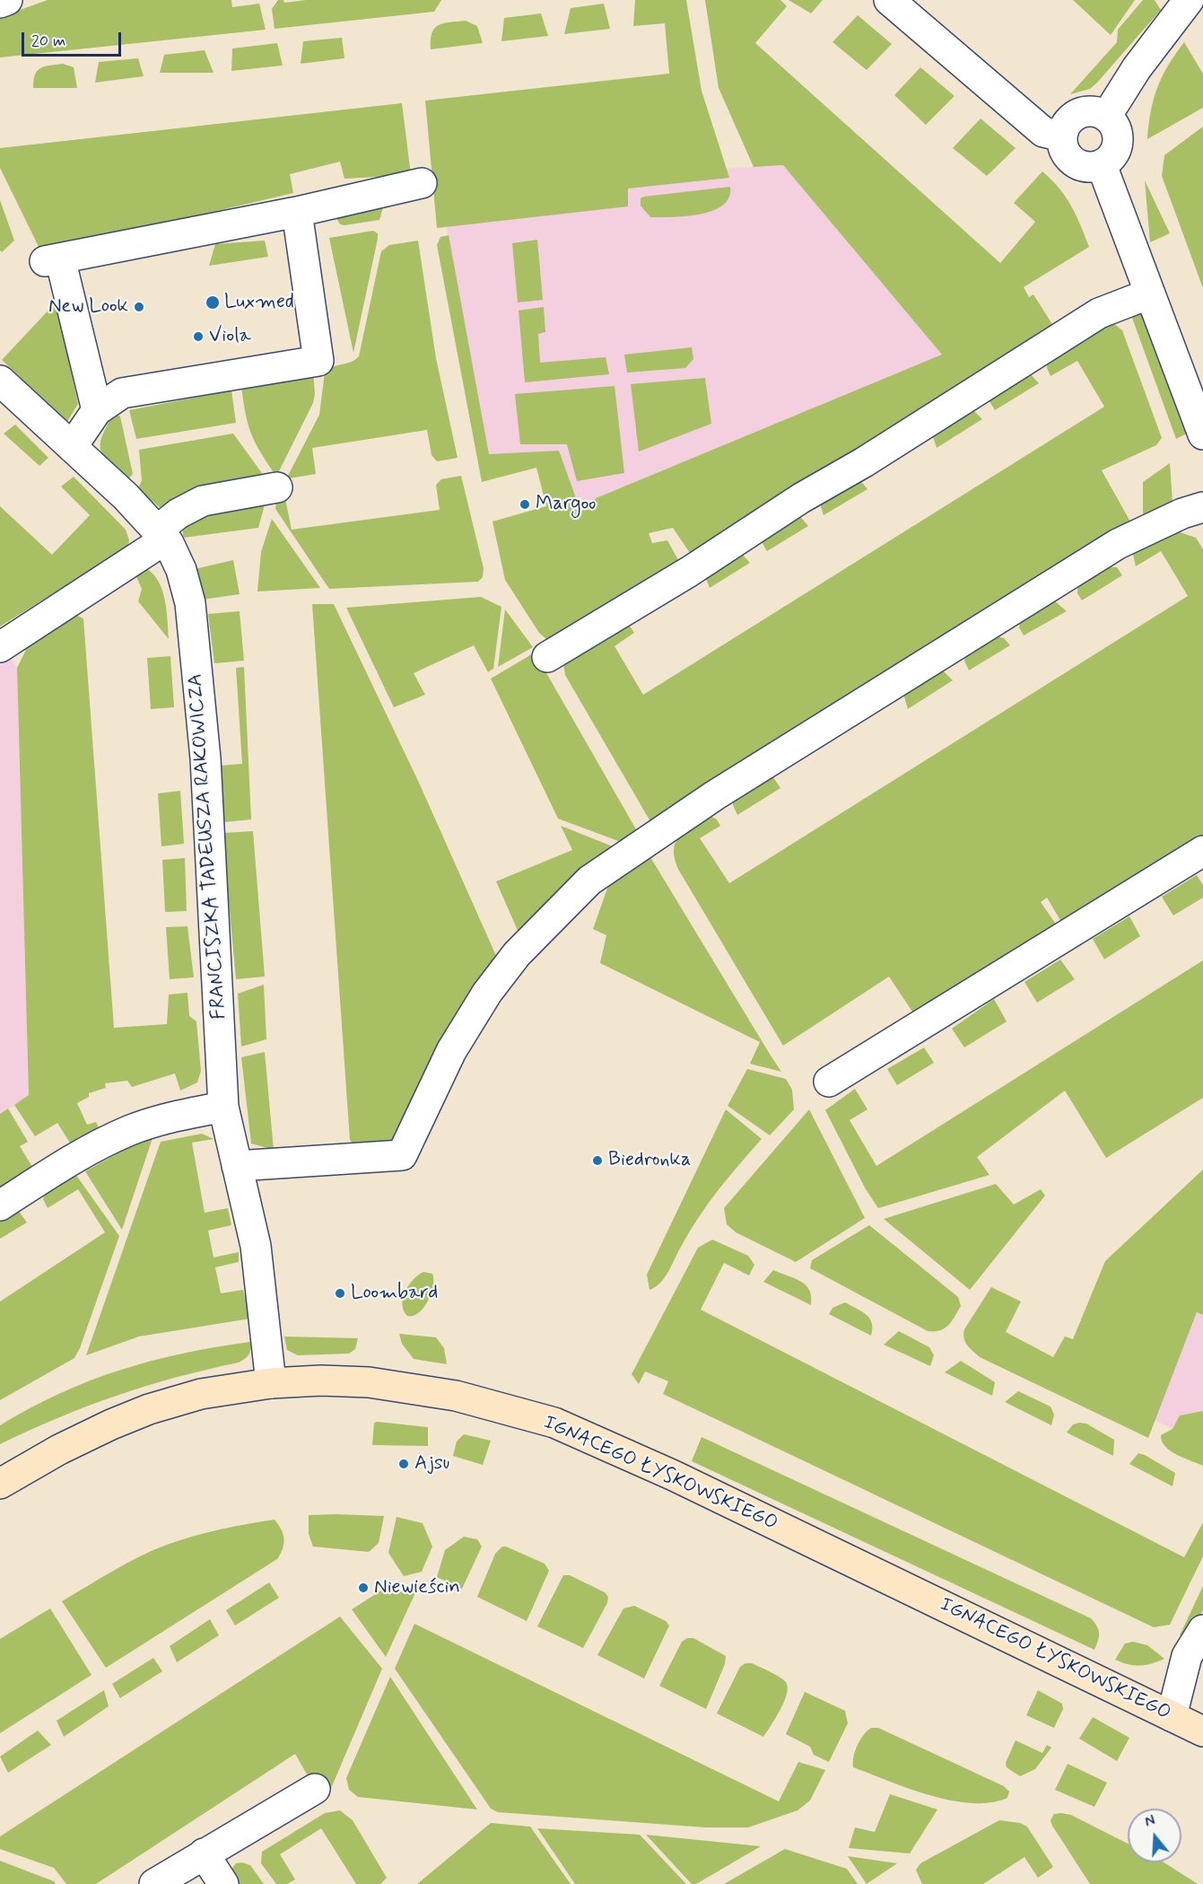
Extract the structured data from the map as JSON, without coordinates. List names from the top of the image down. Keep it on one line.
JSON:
{"streets":{"street":["FRANCISZKA TADEUSZA RAKOWICZA","IGNACEGO ŁYSKOWSKIEGO"]},"crossings":[["FRANCISZKA TADEUSZA RAKOWICZA","IGNACEGO ŁYSKOWSKIEGO"]],"places":["Luxmed","New Look","Viola","Margoo","Biedronka","Loombard","Ajsu","Niewieścin"],"scale_bar":"20 m","north":"top"}
